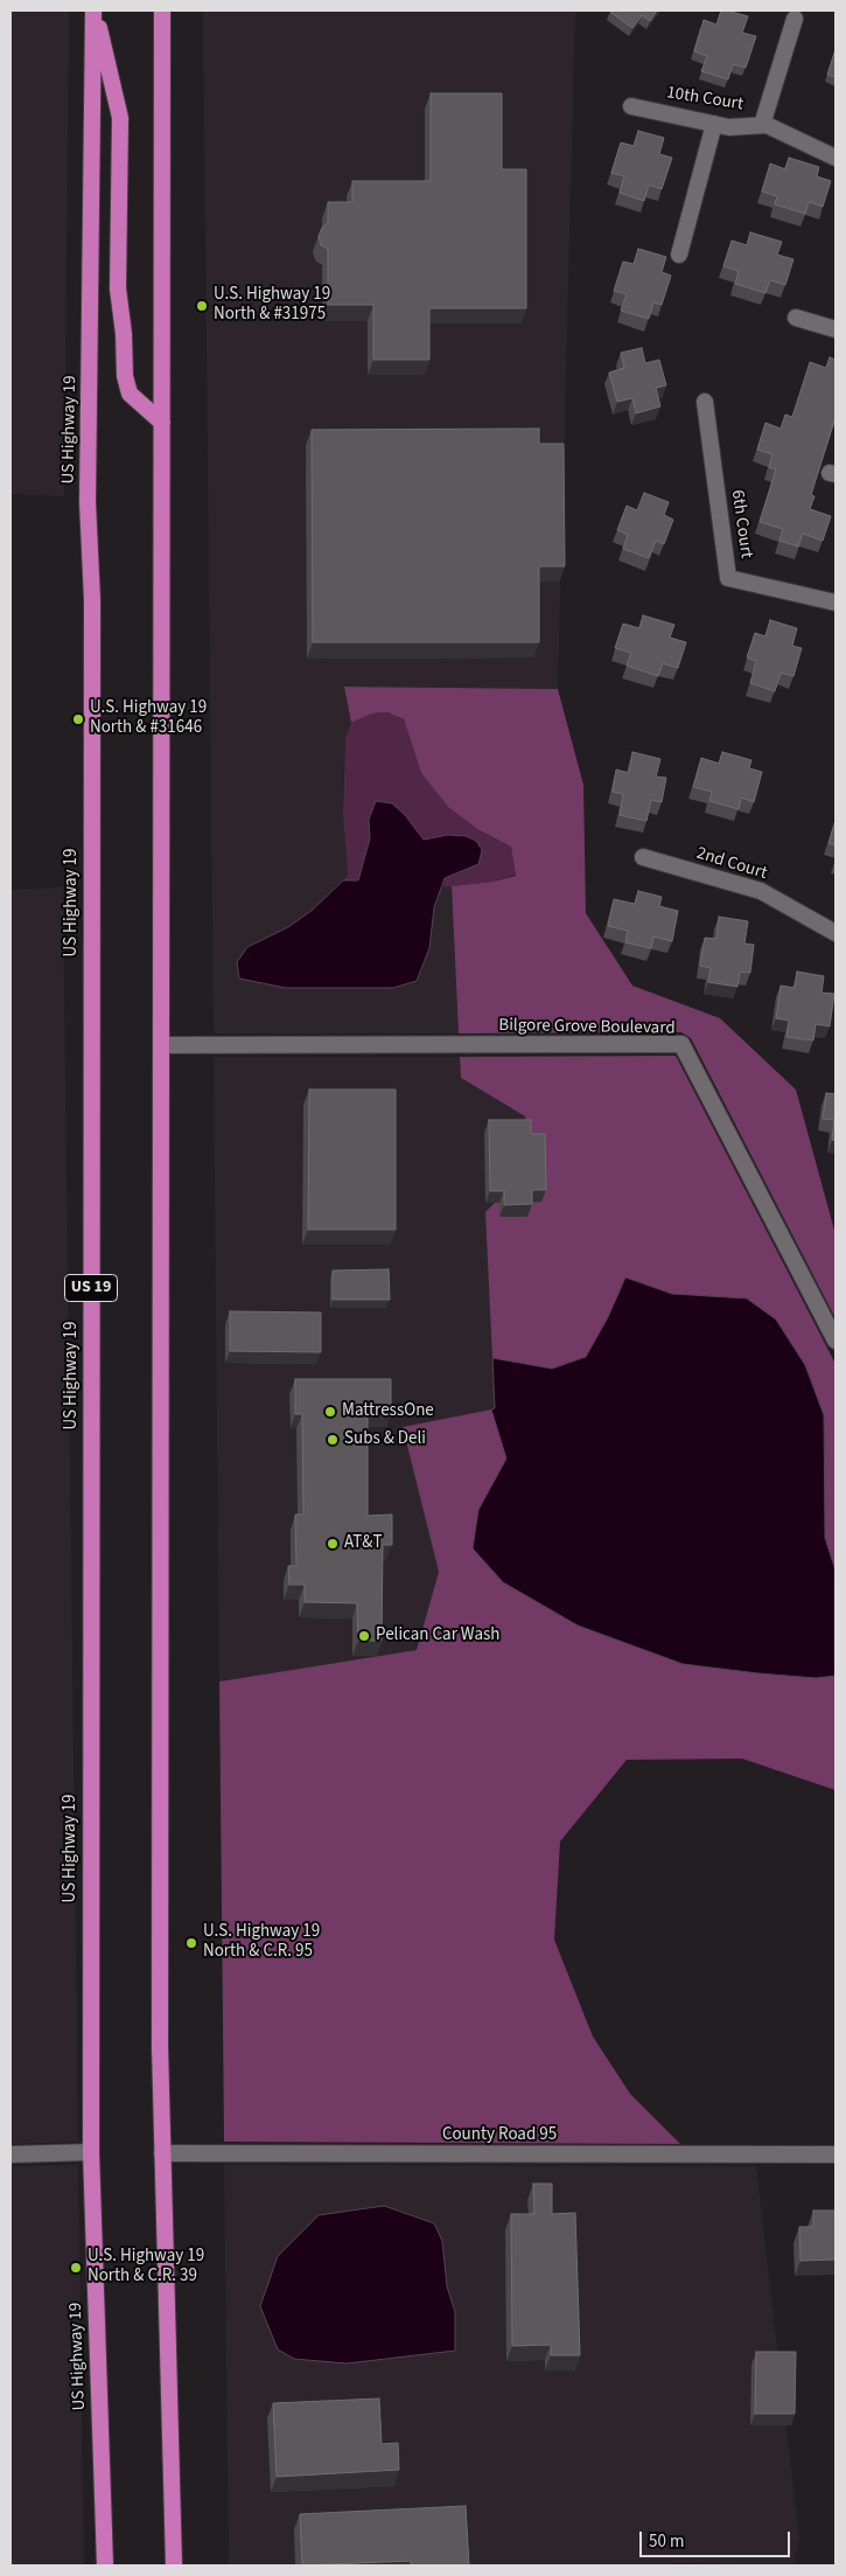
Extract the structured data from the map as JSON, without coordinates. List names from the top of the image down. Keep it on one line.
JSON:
{"streets":{"highway":["US Highway 19","US 19"],"street":["10th Court","6th Court","2nd Court","Bilgore Grove Boulevard","County Road 95"]},"places":["U.S. Highway 19 North & #31975","U.S. Highway 19 North & #31646","MattressOne","Subs & Deli","AT&T","Pelican Car Wash","U.S. Highway 19 North & C.R. 95","U.S. Highway 19 North & C.R. 39"],"scale_bar":"50 m"}
